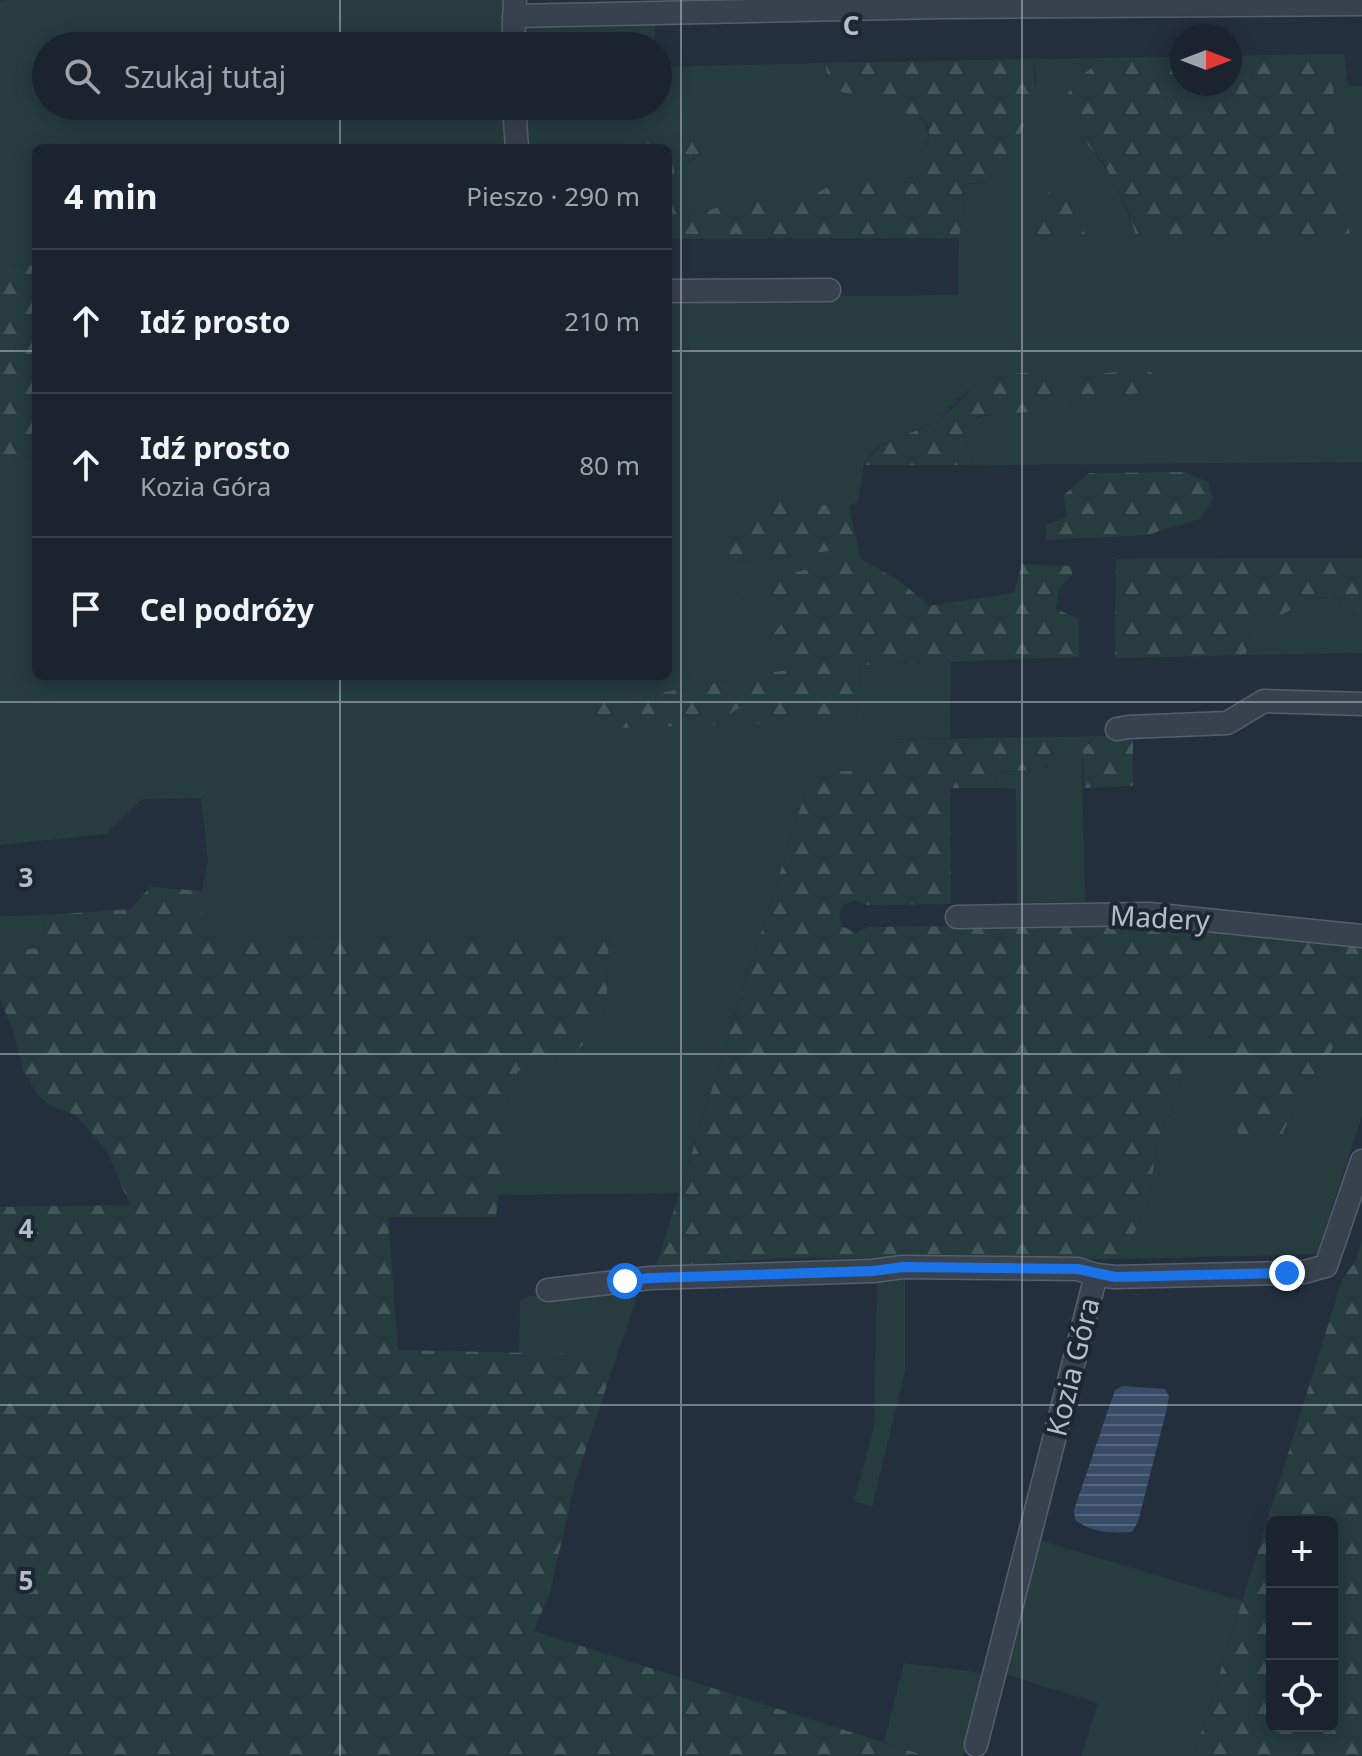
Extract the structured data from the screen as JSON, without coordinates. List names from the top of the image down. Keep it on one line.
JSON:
{"streets":{"street":["Madery","Kozia Góra"]},"north":"right","page":{"search":"Szukaj tutaj","heading":["4 min","Pieszo · 290 m"],"list":[["Idź prosto","210 m"],["Idź prosto","Kozia Góra","80 m"],"Cel podróży"],"map_buttons":["+","−"]},"grid":{"columns":["C"],"rows":["3","4","5"]}}
